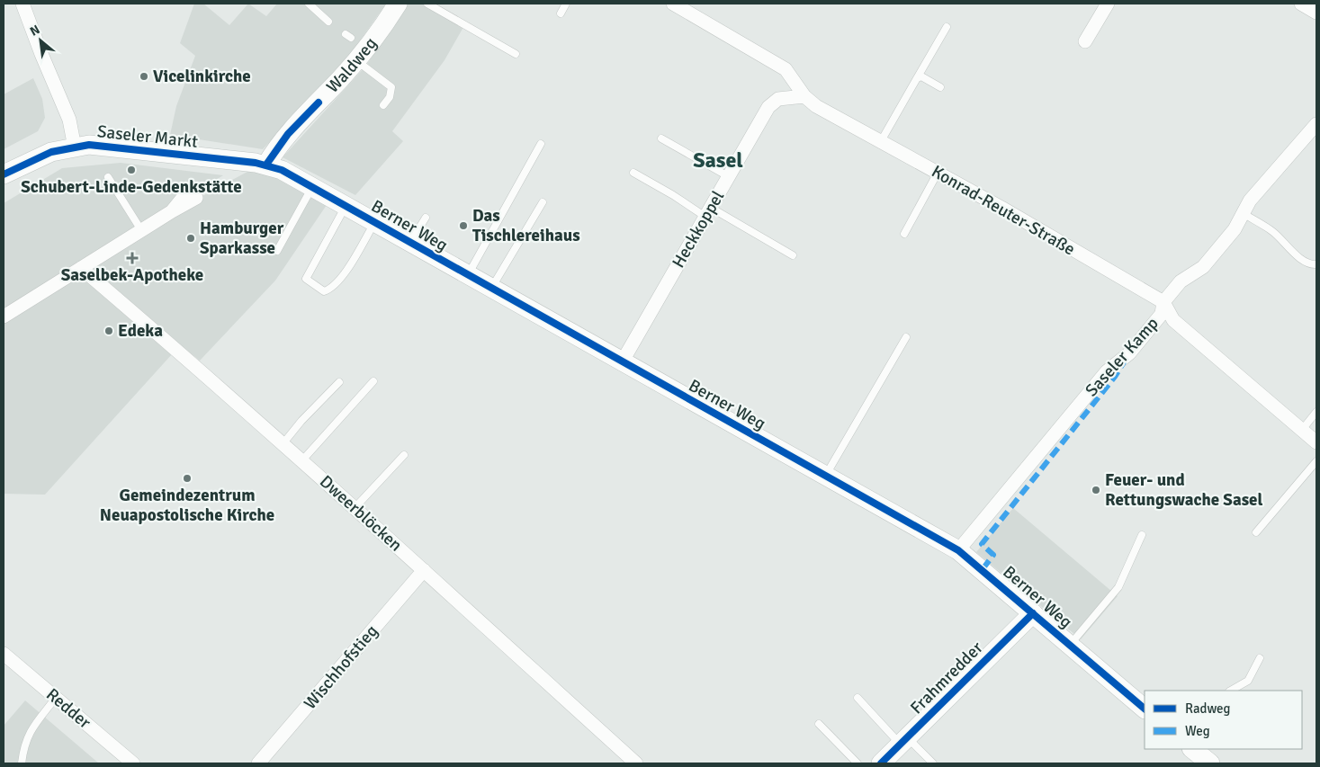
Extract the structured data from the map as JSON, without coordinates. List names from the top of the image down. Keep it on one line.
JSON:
{"streets":{"street":["Waldweg","Saseler Markt","Konrad-Reuter-Straße","Berner Weg","Heckkoppel","Saseler Kamp","Dweerblöcken","Wischhofstieg","Frahmredder","Redder"]},"crossings":[["Waldweg","Saseler Markt"],["Waldweg","Berner Weg"],["Saseler Markt","Berner Weg"],["Konrad-Reuter-Straße","Heckkoppel"],["Konrad-Reuter-Straße","Saseler Kamp"],["Berner Weg","Heckkoppel"],["Berner Weg","Saseler Kamp"],["Berner Weg","Frahmredder"],["Dweerblöcken","Wischhofstieg"]],"districts":["Sasel"],"places":{"other":["Vicelinkirche","Schubert-Linde-Gedenkstätte","Das Tischlereihaus","Hamburger Sparkasse","Edeka","Gemeindezentrum Neuapostolische Kirche","Feuer- und Rettungswache Sasel"],"health":["Saselbek-Apotheke"]},"legend":["Radweg","Weg"],"north":"top left"}
